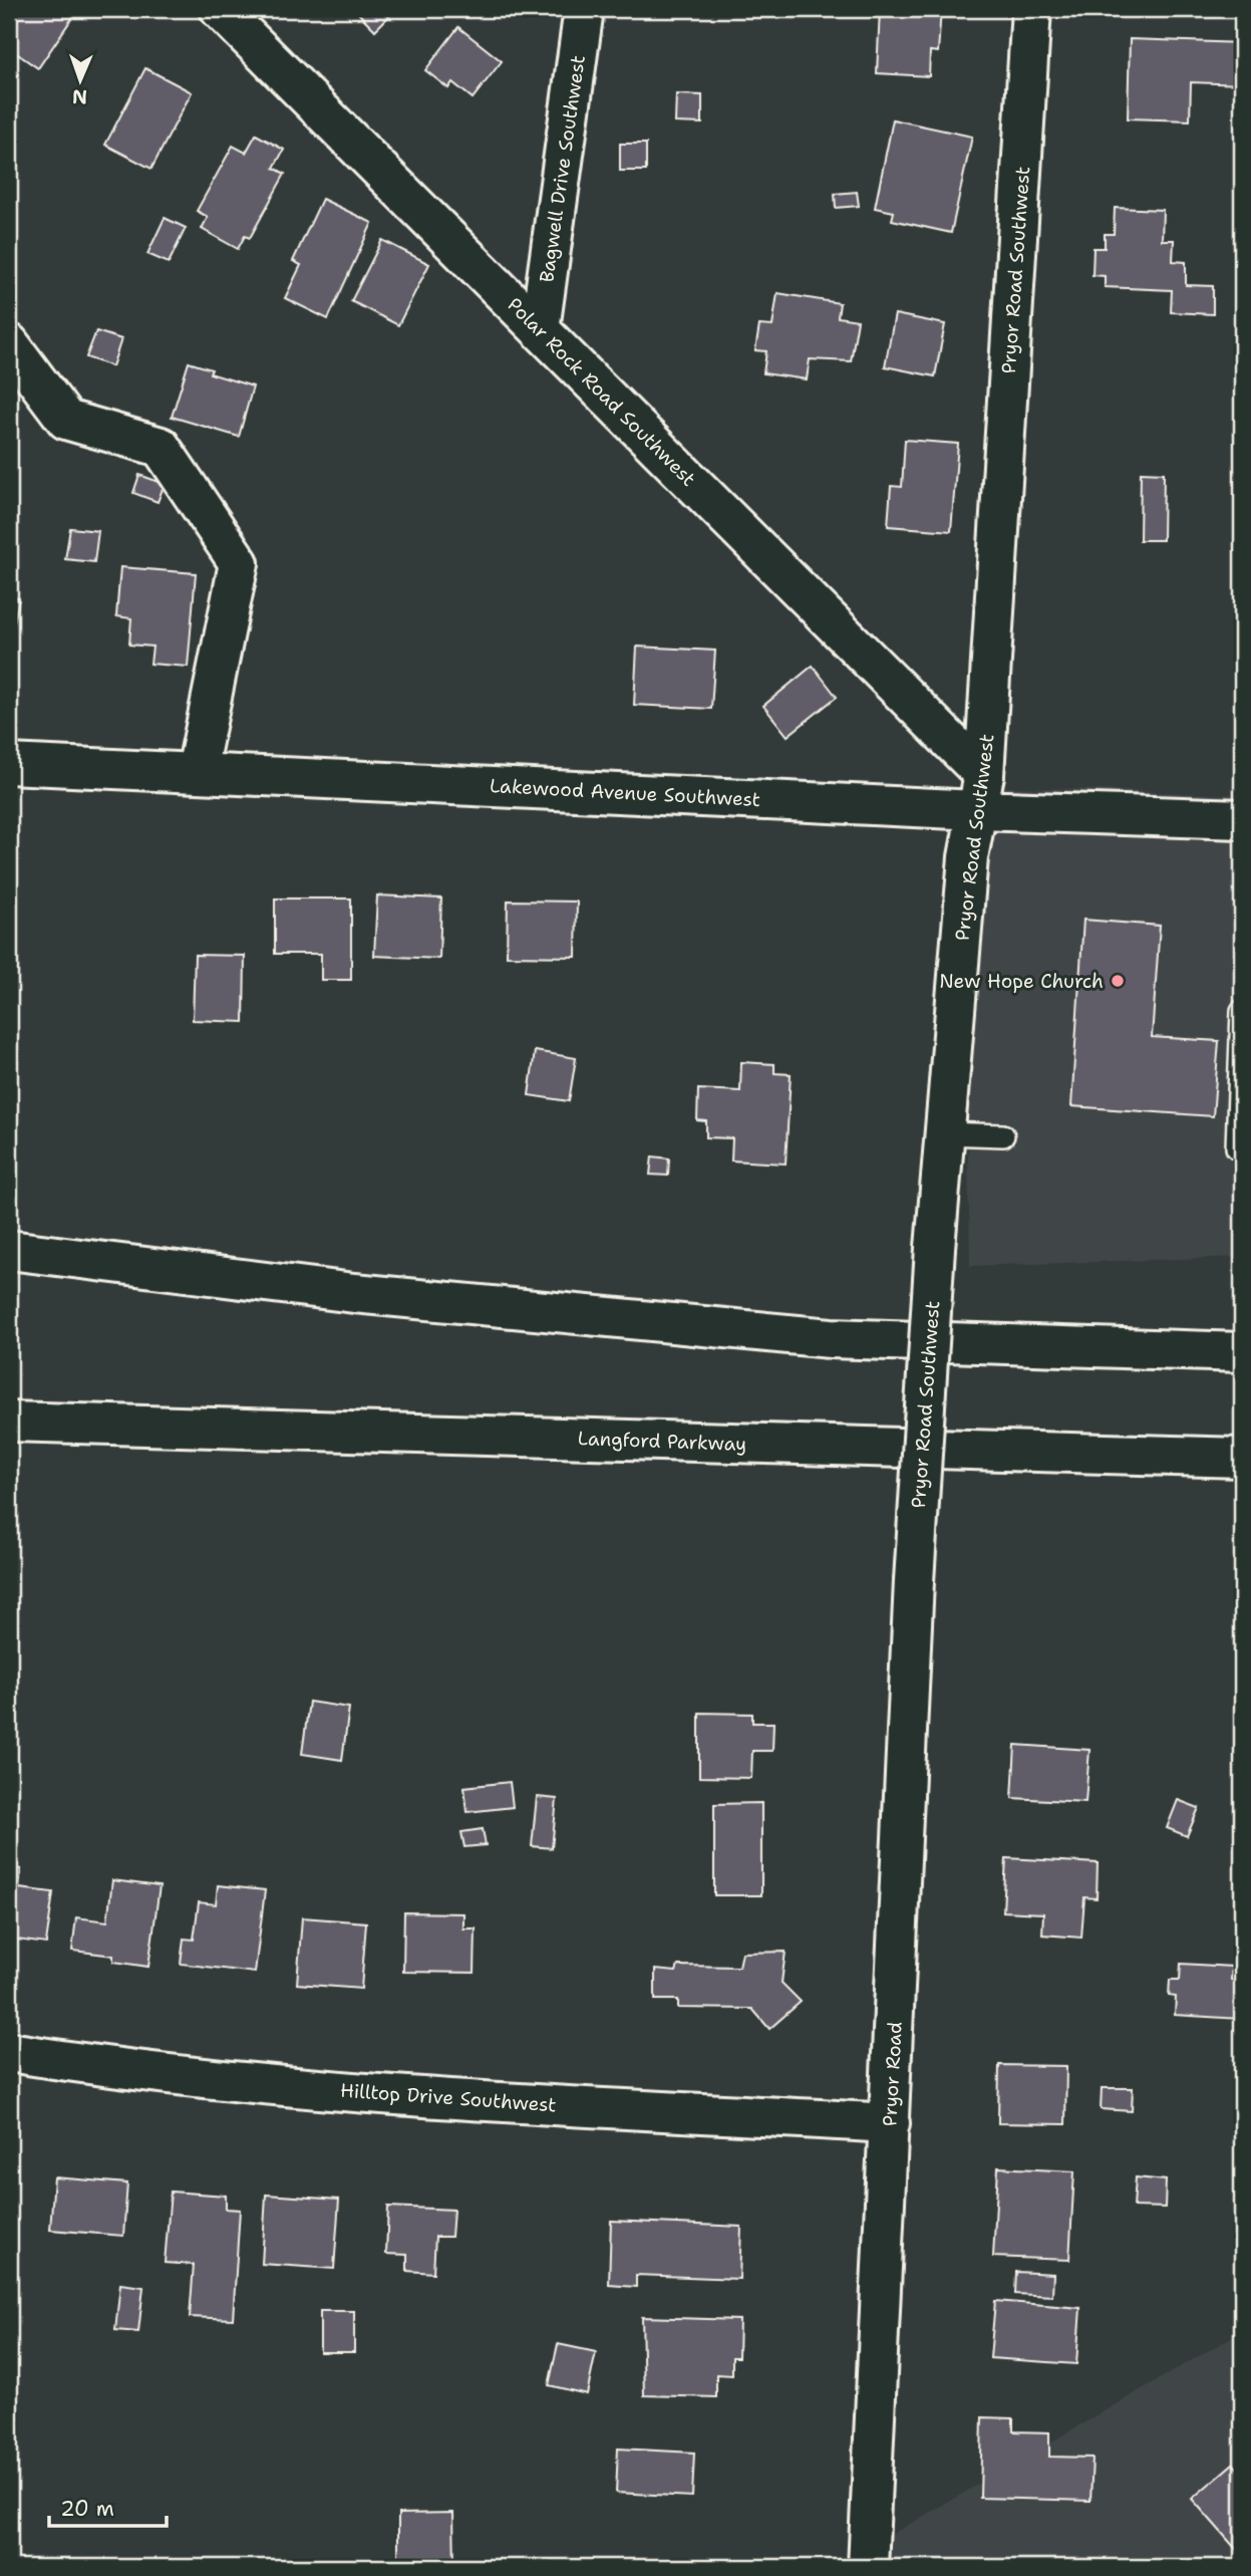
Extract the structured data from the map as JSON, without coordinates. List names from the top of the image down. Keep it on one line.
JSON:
{"streets":{"main road":["Bagwell Drive Southwest","Pryor Road Southwest","Polar Rock Road Southwest","Lakewood Avenue Southwest","Langford Parkway","Pryor Road","Hilltop Drive Southwest"]},"crossings":[["Bagwell Drive Southwest","Polar Rock Road Southwest"],["Pryor Road Southwest","Polar Rock Road Southwest"],["Pryor Road Southwest","Lakewood Avenue Southwest"],["Pryor Road Southwest","Pryor Road"],["Polar Rock Road Southwest","Lakewood Avenue Southwest"],["Pryor Road","Hilltop Drive Southwest"]],"places":["New Hope Church"],"scale_bar":"20 m","north":"bottom"}
